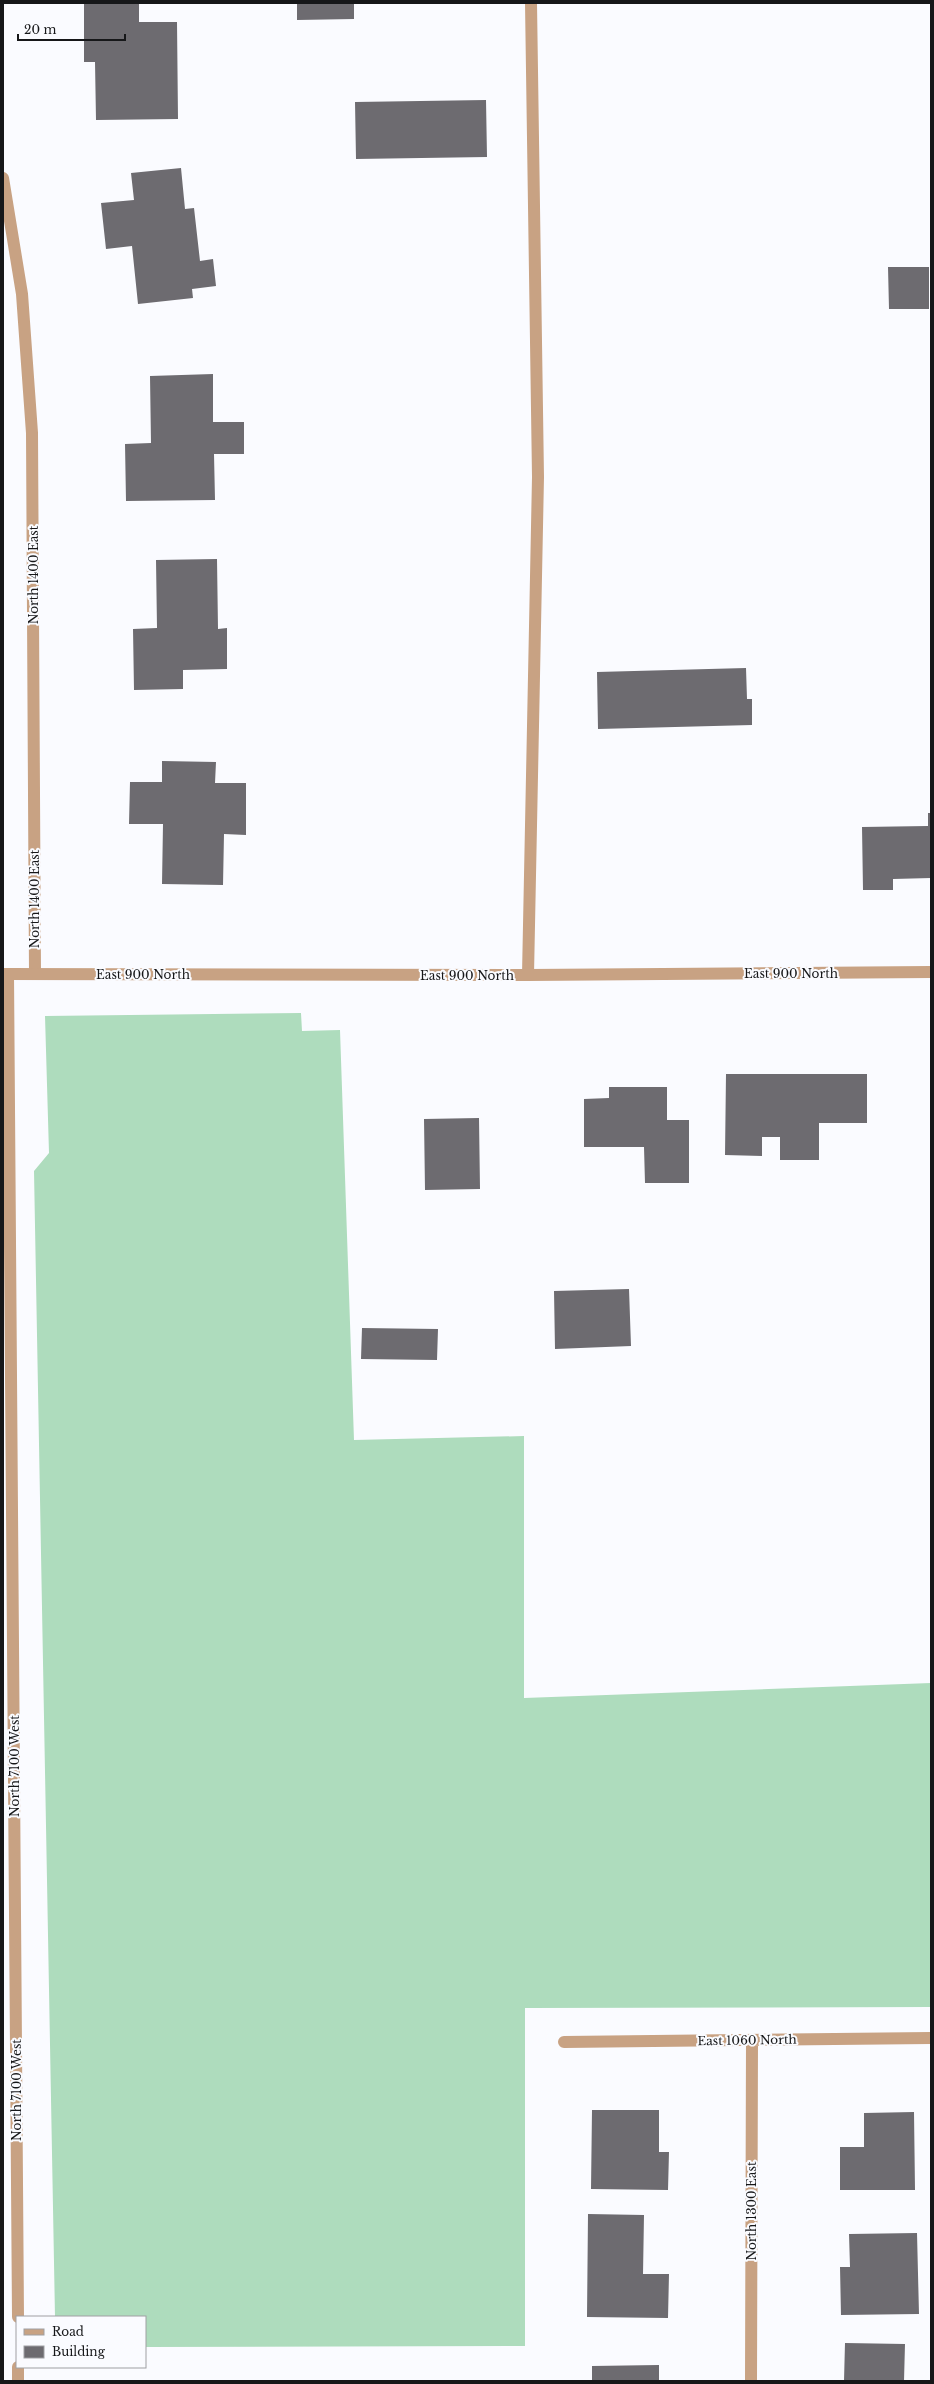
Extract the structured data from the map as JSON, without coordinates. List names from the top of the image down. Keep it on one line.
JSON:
{"streets":{"street":["North 1400 East","East 900 North","North 7100 West","East 1060 North","North 1300 East"]},"crossings":[["North 1400 East","East 900 North"],["East 900 North","North 7100 West"],["East 1060 North","North 1300 East"]],"legend":["Road","Building"],"scale_bar":"20 m"}
